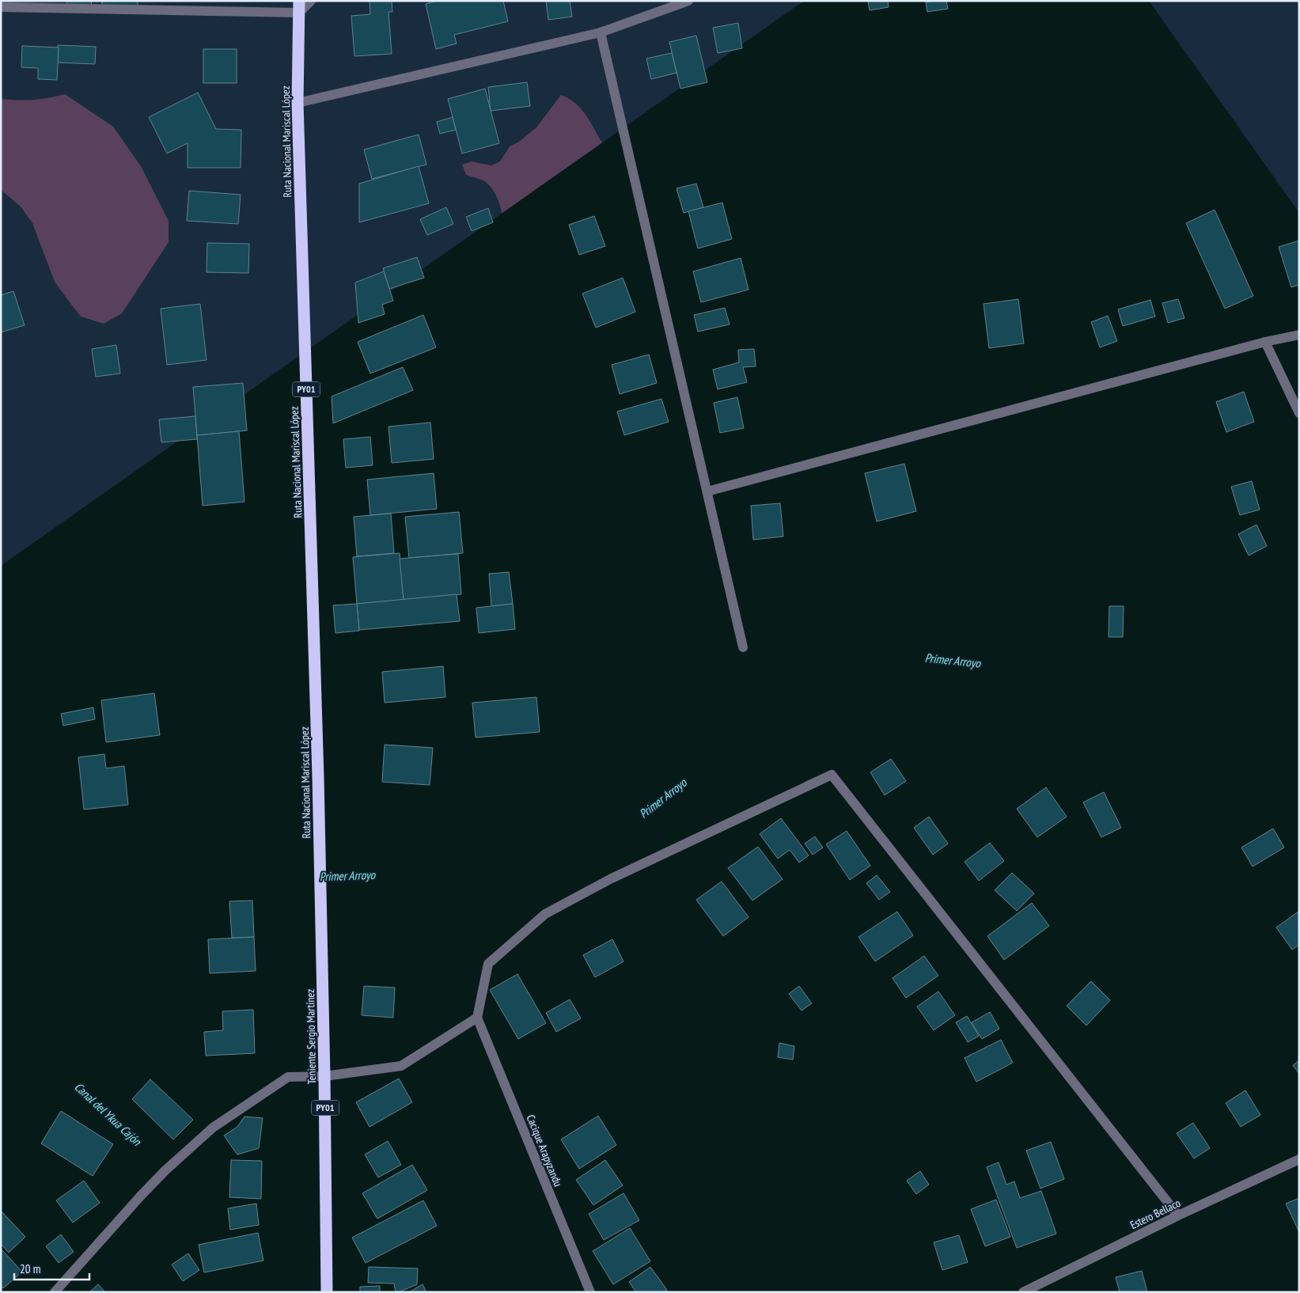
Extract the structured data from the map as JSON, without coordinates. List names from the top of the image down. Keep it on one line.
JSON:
{"streets":{"highway":["Ruta Nacional Mariscal López","PY01","Teniente Sergio Martínez"],"street":["Cacique Arapyzandu","Estero Bellaco"]},"crossings":[["Ruta Nacional Mariscal López","Teniente Sergio Martínez"]],"water":["Primer Arroyo","Canal del Ykua Cajón"],"scale_bar":"20 m"}
